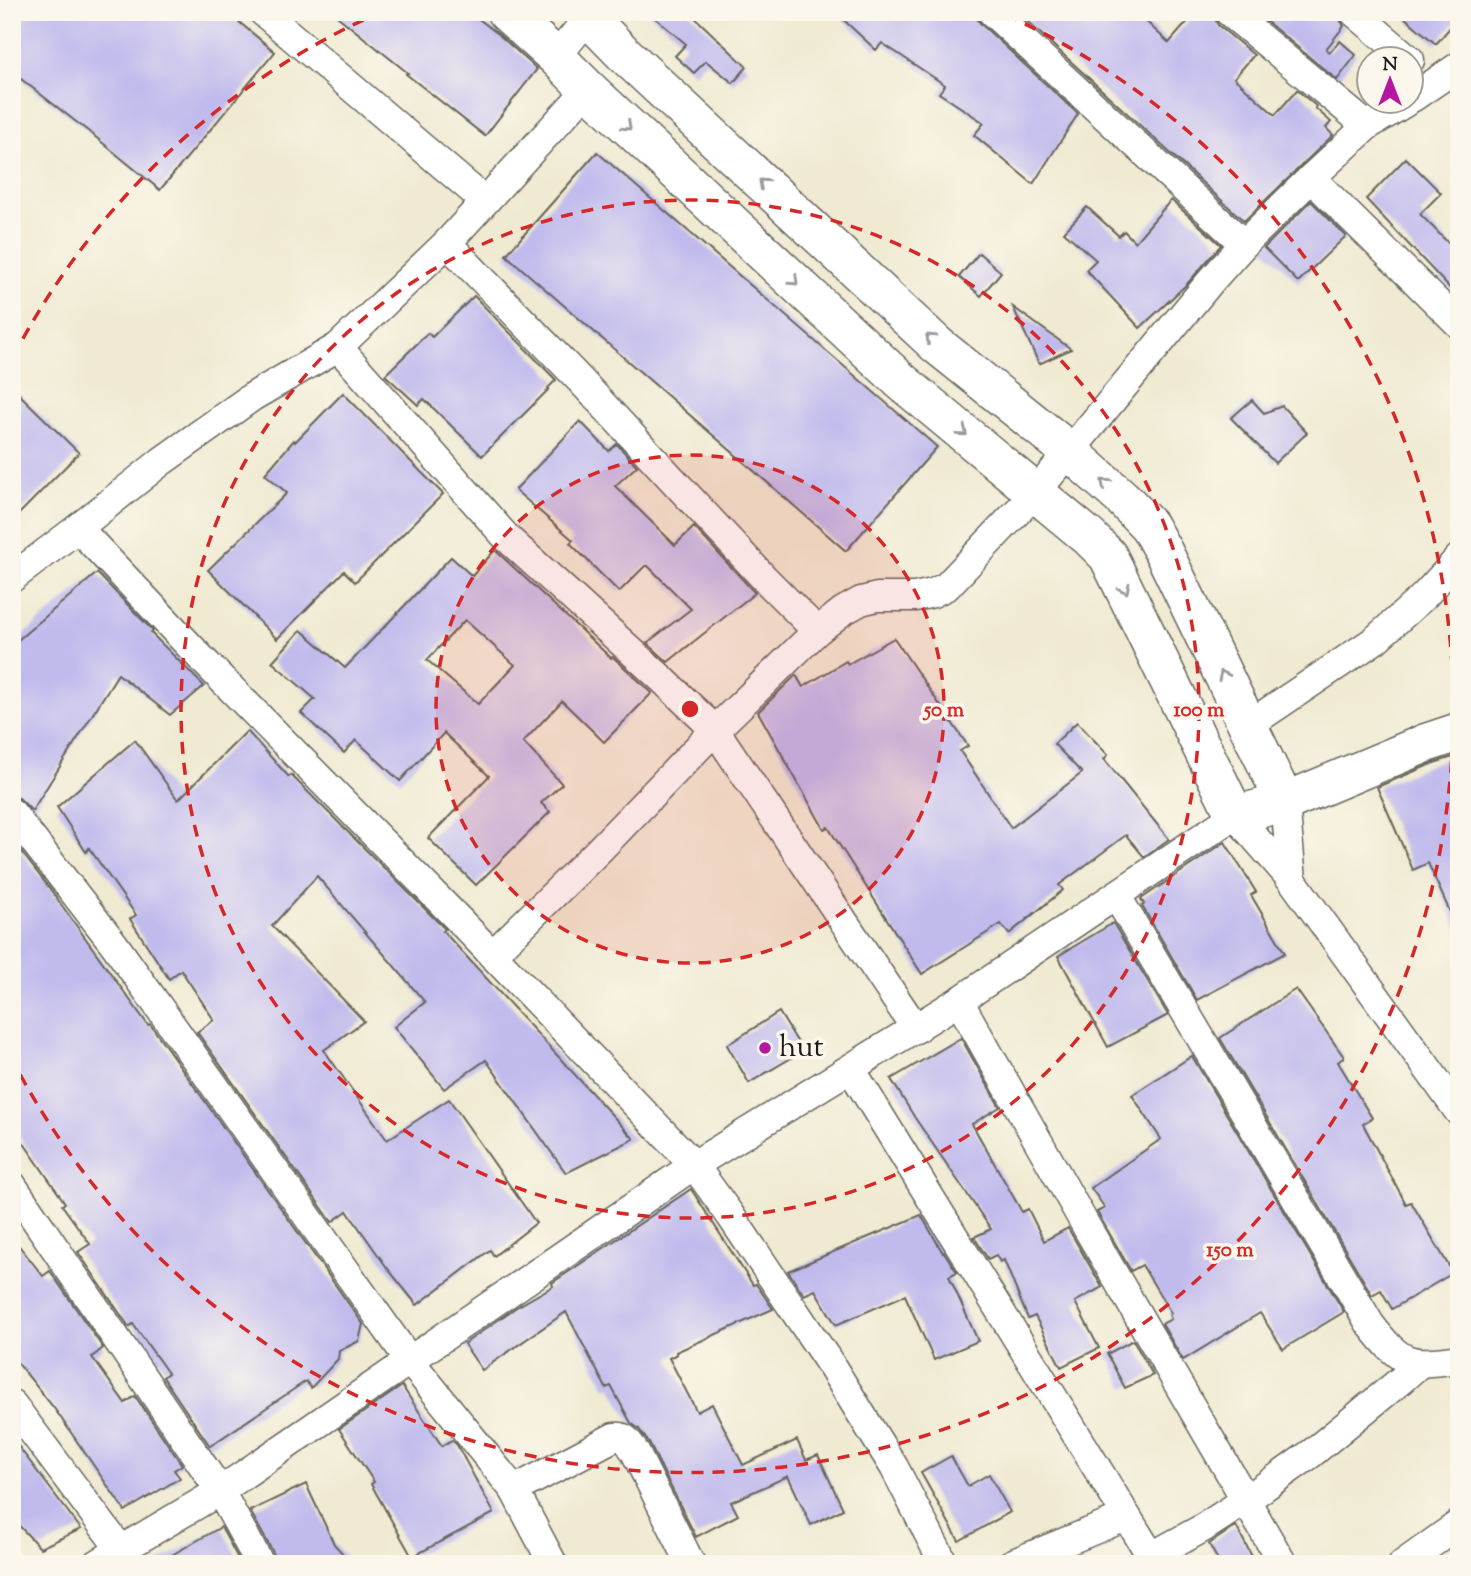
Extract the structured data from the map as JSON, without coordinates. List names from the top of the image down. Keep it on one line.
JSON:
{"places":["hut"],"north":"top","rings":["50 m","100 m","150 m"]}
